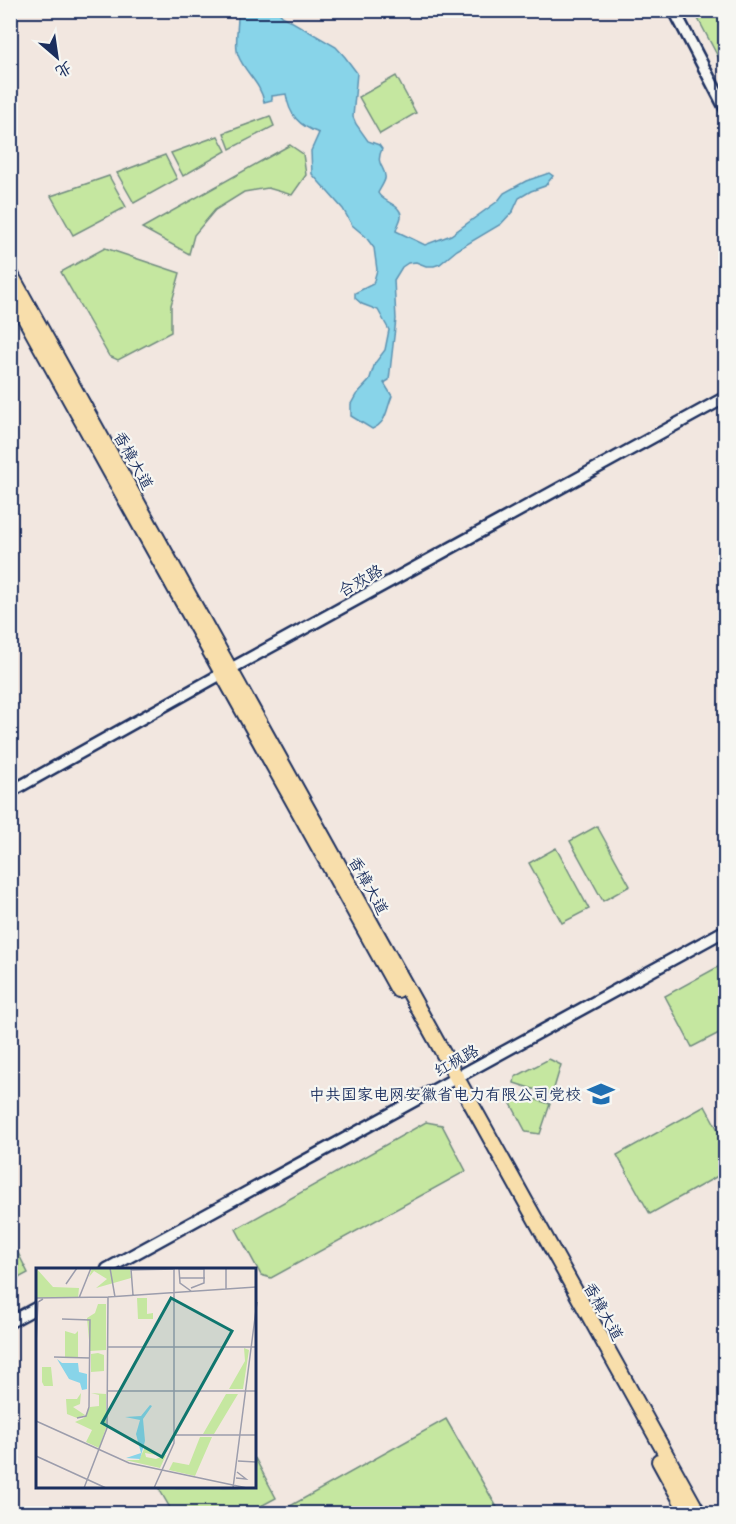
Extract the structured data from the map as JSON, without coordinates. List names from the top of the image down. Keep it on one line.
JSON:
{"streets":{"main road":["香樟大道"],"street":["合欢路","红枫路"]},"crossings":[["香樟大道","合欢路"],["香樟大道","红枫路"]],"places":{"school or university":["中共国家电网安徽省电力有限公司党校"]},"north":"bottom right"}
